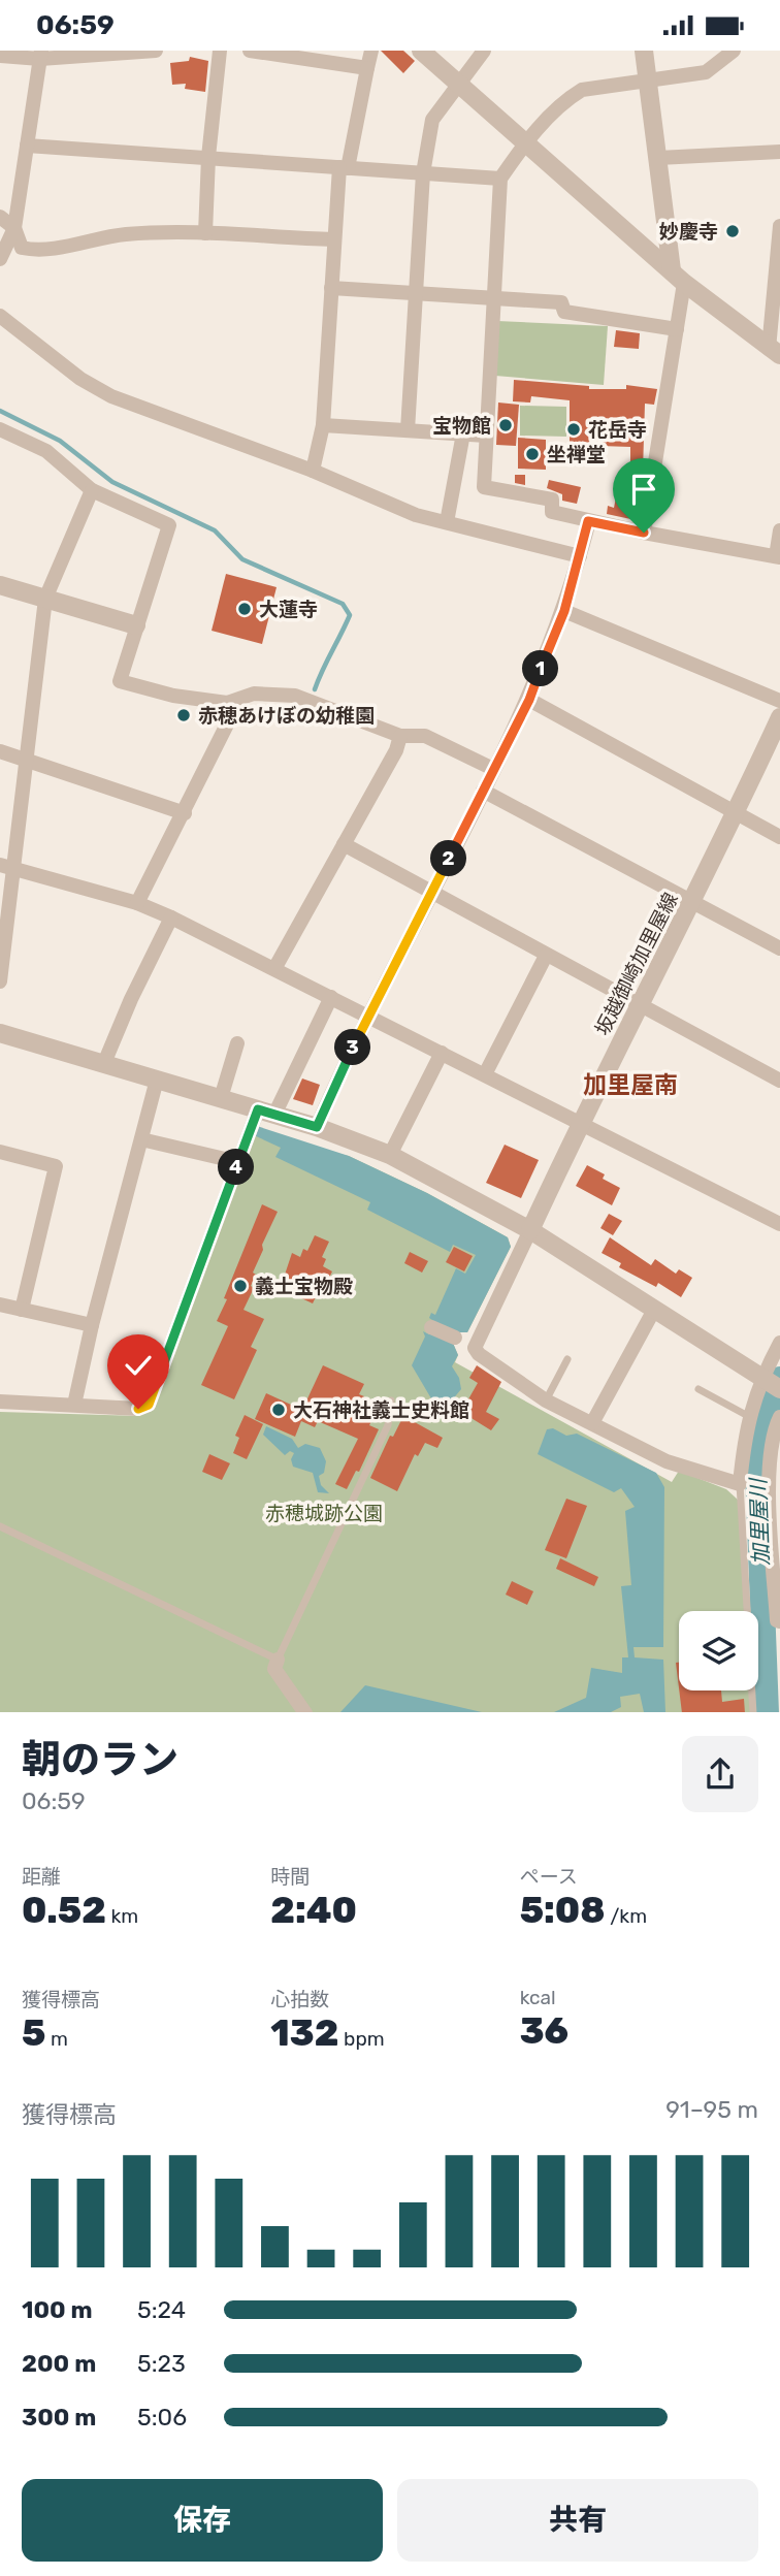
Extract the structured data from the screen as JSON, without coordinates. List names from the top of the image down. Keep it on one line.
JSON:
{"streets":{"street":["坂越御崎加里屋線"]},"districts":["加里屋南"],"water":["加里屋川"],"parks":["赤穂城跡公園"],"places":["妙慶寺","宝物館","花岳寺","坐禅堂","大蓮寺","赤穂あけぼの幼稚園","義士宝物殿","大石神社義士史料館"],"page":{"status":"06:59","pins":["1","2","3","4"],"heading":["朝のラン","06:59"],"stats":[["距離","0.52 km"],["時間","2:40"],["ペース","5:08 /km"],["獲得標高","5 m"],["心拍数","132 bpm"],["kcal","36"]],"chart":["獲得標高","91–95 m"],"list":[{"name":"100 m","note":"5:24"},{"name":"200 m","note":"5:23"},{"name":"300 m","note":"5:06"}],"buttons":["保存","共有"]}}
